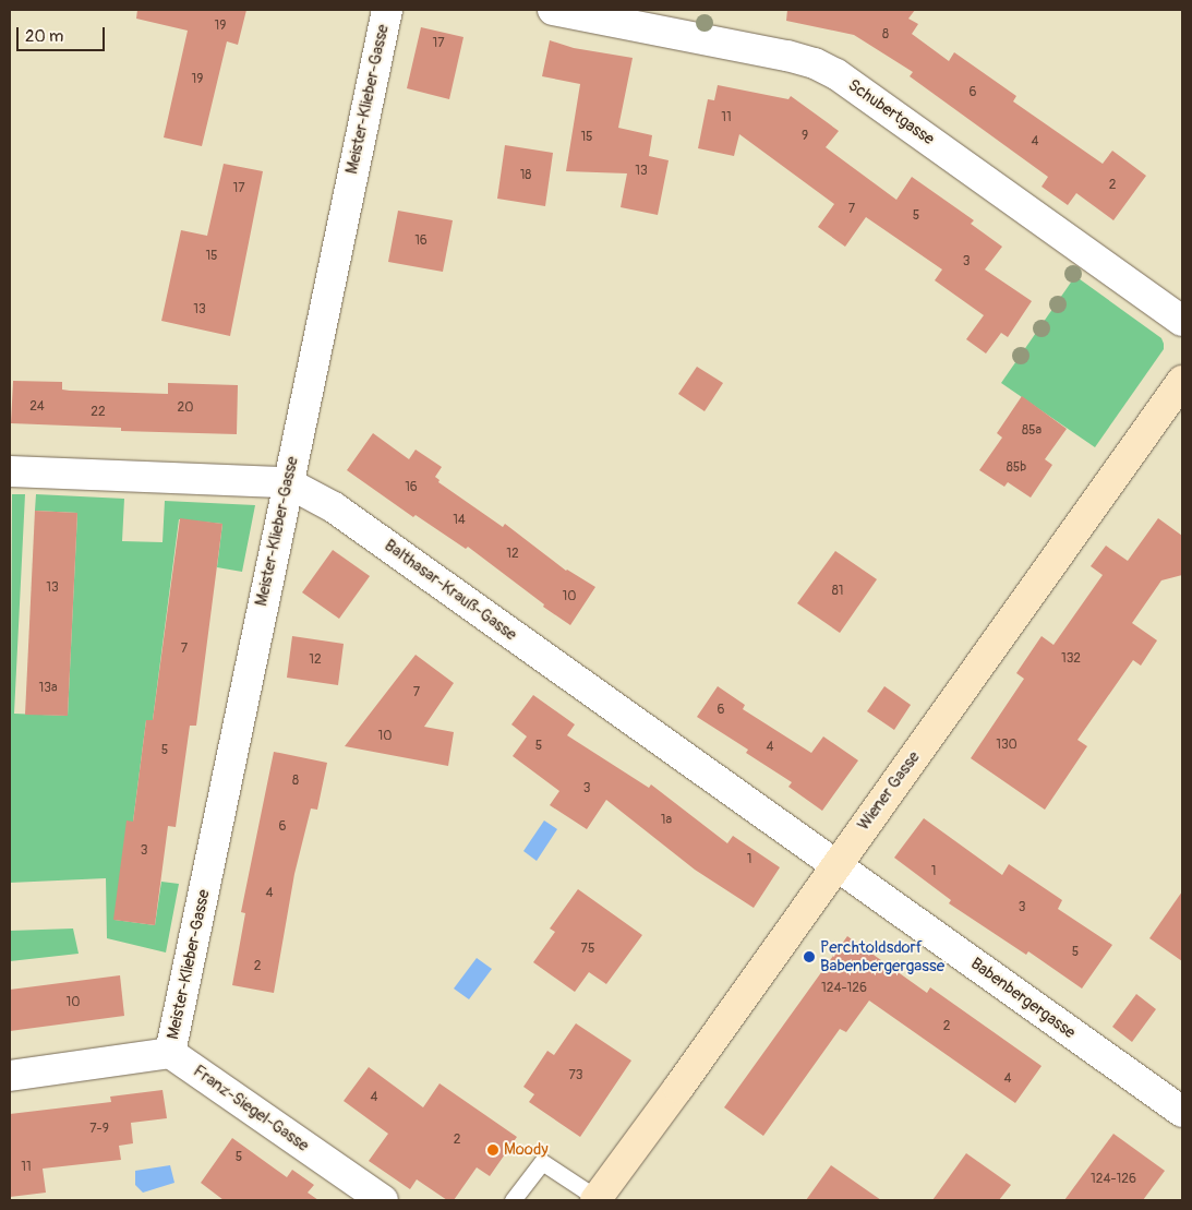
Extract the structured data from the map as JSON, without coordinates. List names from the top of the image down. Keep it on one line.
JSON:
{"streets":{"main road":["Wiener Gasse"],"street":["Meister-Klieber-Gasse","Schubertgasse","Balthasar-Krauß-Gasse","Babenbergergasse","Franz-Siegel-Gasse"]},"crossings":[["Meister-Klieber-Gasse","Balthasar-Krauß-Gasse"],["Meister-Klieber-Gasse","Franz-Siegel-Gasse"],["Balthasar-Krauß-Gasse","Wiener Gasse"],["Balthasar-Krauß-Gasse","Babenbergergasse"],["Wiener Gasse","Babenbergergasse"]],"places":["Perchtoldsdorf Babenbergergasse","Moody"],"house_numbers":["19","8","17","19","6","11","9","15","4","13","18","2","17","7","5","16","15","3","13","24","20","22","85a","85b","16","14","12","13","81","10","7","132","12","13a","7","6","10","130","5","4","5","8","3","1a","6","3","1","1","4","3","75","5","2","124-126","10","2","73","4","4","7-9","2","5","11","124-126"],"scale_bar":"20 m"}
